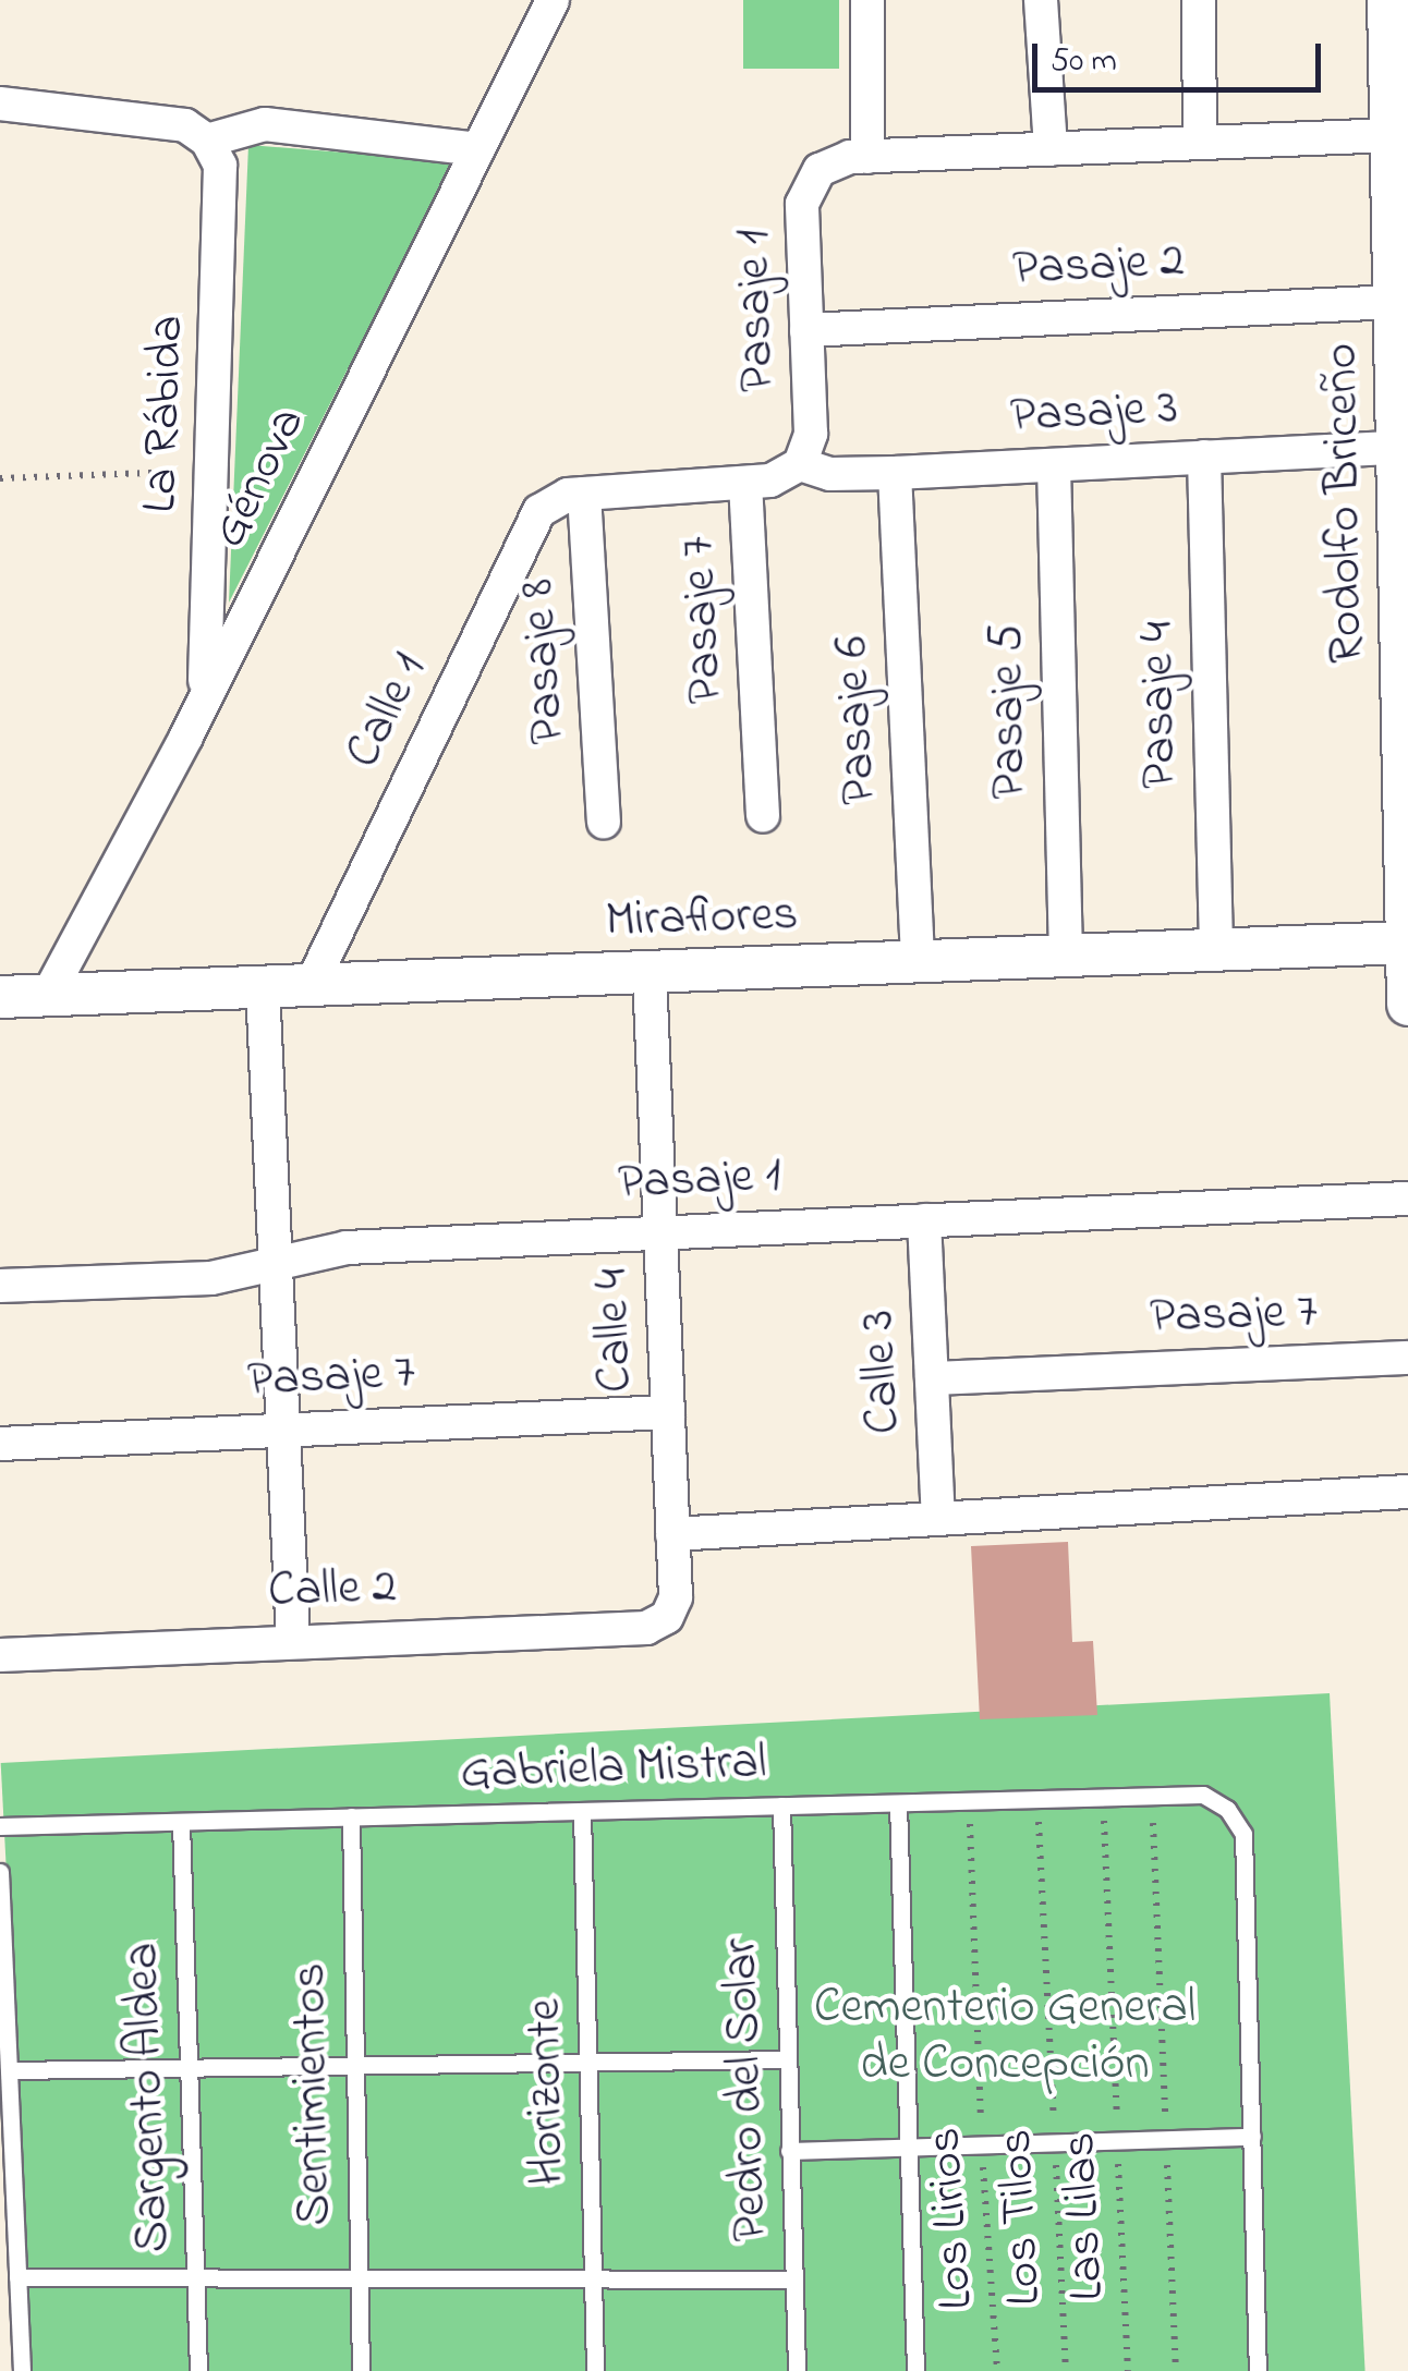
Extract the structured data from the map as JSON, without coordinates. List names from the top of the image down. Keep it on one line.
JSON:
{"streets":{"street":["Pasaje 2","Pasaje 1","La Rábida","Pasaje 3","Génova","Rodolfo Briceño","Pasaje 7","Pasaje 8","Pasaje 4","Calle 1","Pasaje 5","Pasaje 6","Miraflores","Calle 4","Calle 3","Calle 2"],"lane":["Gabriela Mistral","Pedro del Solar","Horizonte","Sentimientos","Sargento Aldea"],"path":["Las Lilas","Los Tilos","Los Lirios"]},"crossings":[["Pasaje 2","Pasaje 1"],["Pasaje 2","Rodolfo Briceño"],["Pasaje 1","Pasaje 3"],["Pasaje 1","Rodolfo Briceño"],["Pasaje 1","Calle 4"],["Pasaje 1","Calle 3"],["La Rábida","Génova"],["Pasaje 3","Rodolfo Briceño"],["Pasaje 3","Pasaje 4"],["Pasaje 3","Pasaje 5"],["Pasaje 3","Pasaje 6"],["Génova","Miraflores"],["Rodolfo Briceño","Miraflores"],["Pasaje 7","Calle 4"],["Pasaje 7","Calle 3"],["Pasaje 8","Calle 1"],["Pasaje 4","Miraflores"],["Calle 1","Miraflores"],["Pasaje 5","Miraflores"],["Pasaje 6","Miraflores"],["Miraflores","Calle 4"],["Calle 4","Calle 2"],["Gabriela Mistral","Pedro del Solar"],["Gabriela Mistral","Horizonte"],["Gabriela Mistral","Sentimientos"],["Gabriela Mistral","Sargento Aldea"],["Gabriela Mistral","Las Lilas"],["Gabriela Mistral","Los Tilos"],["Gabriela Mistral","Los Lirios"]],"parks":["Cementerio General de Concepción"],"scale_bar":"50 m"}
